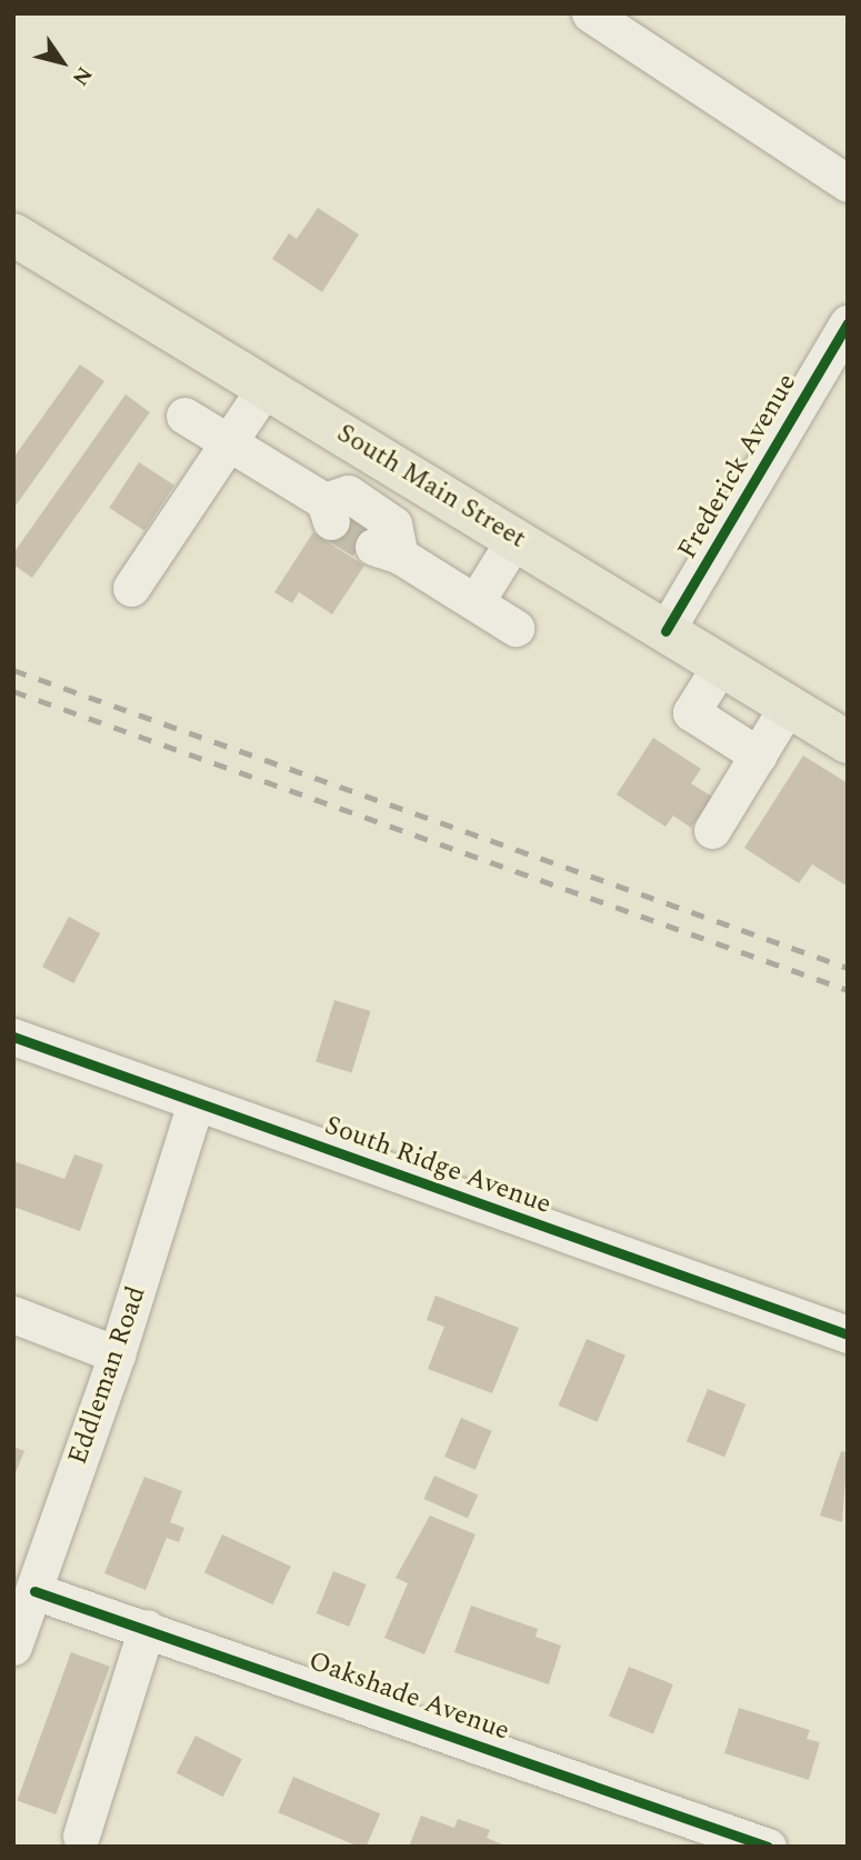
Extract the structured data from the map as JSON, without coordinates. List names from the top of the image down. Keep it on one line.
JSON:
{"streets":{"main road":["South Main Street"],"street":["Frederick Avenue","South Ridge Avenue","Eddleman Road","Oakshade Avenue"]},"crossings":[["Frederick Avenue","South Main Street"],["South Ridge Avenue","Eddleman Road"],["Eddleman Road","Oakshade Avenue"]],"north":"bottom right"}
